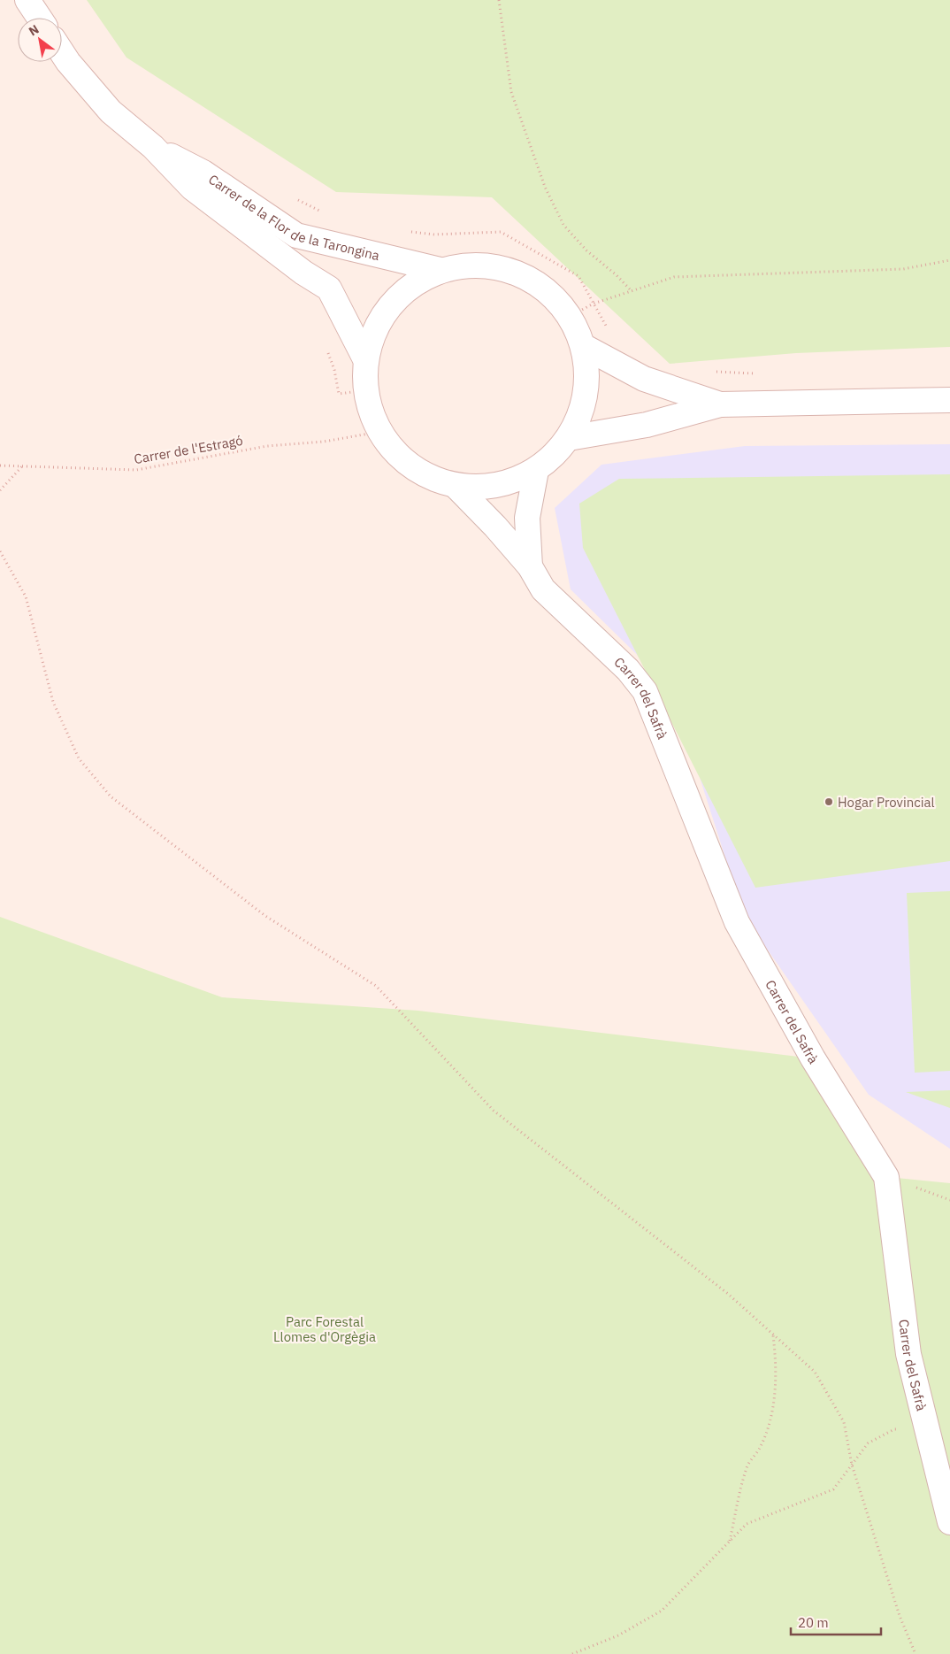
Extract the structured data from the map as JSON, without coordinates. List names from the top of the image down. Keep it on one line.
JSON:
{"streets":{"main road":["Carrer de la Flor de la Tarongina","Carrer del Safrà"],"path":["Carrer de l'Estragó"]},"parks":["Parc Forestal Llomes d'Orgègia"],"places":["Hogar Provincial"],"scale_bar":"20 m","north":"top left"}
